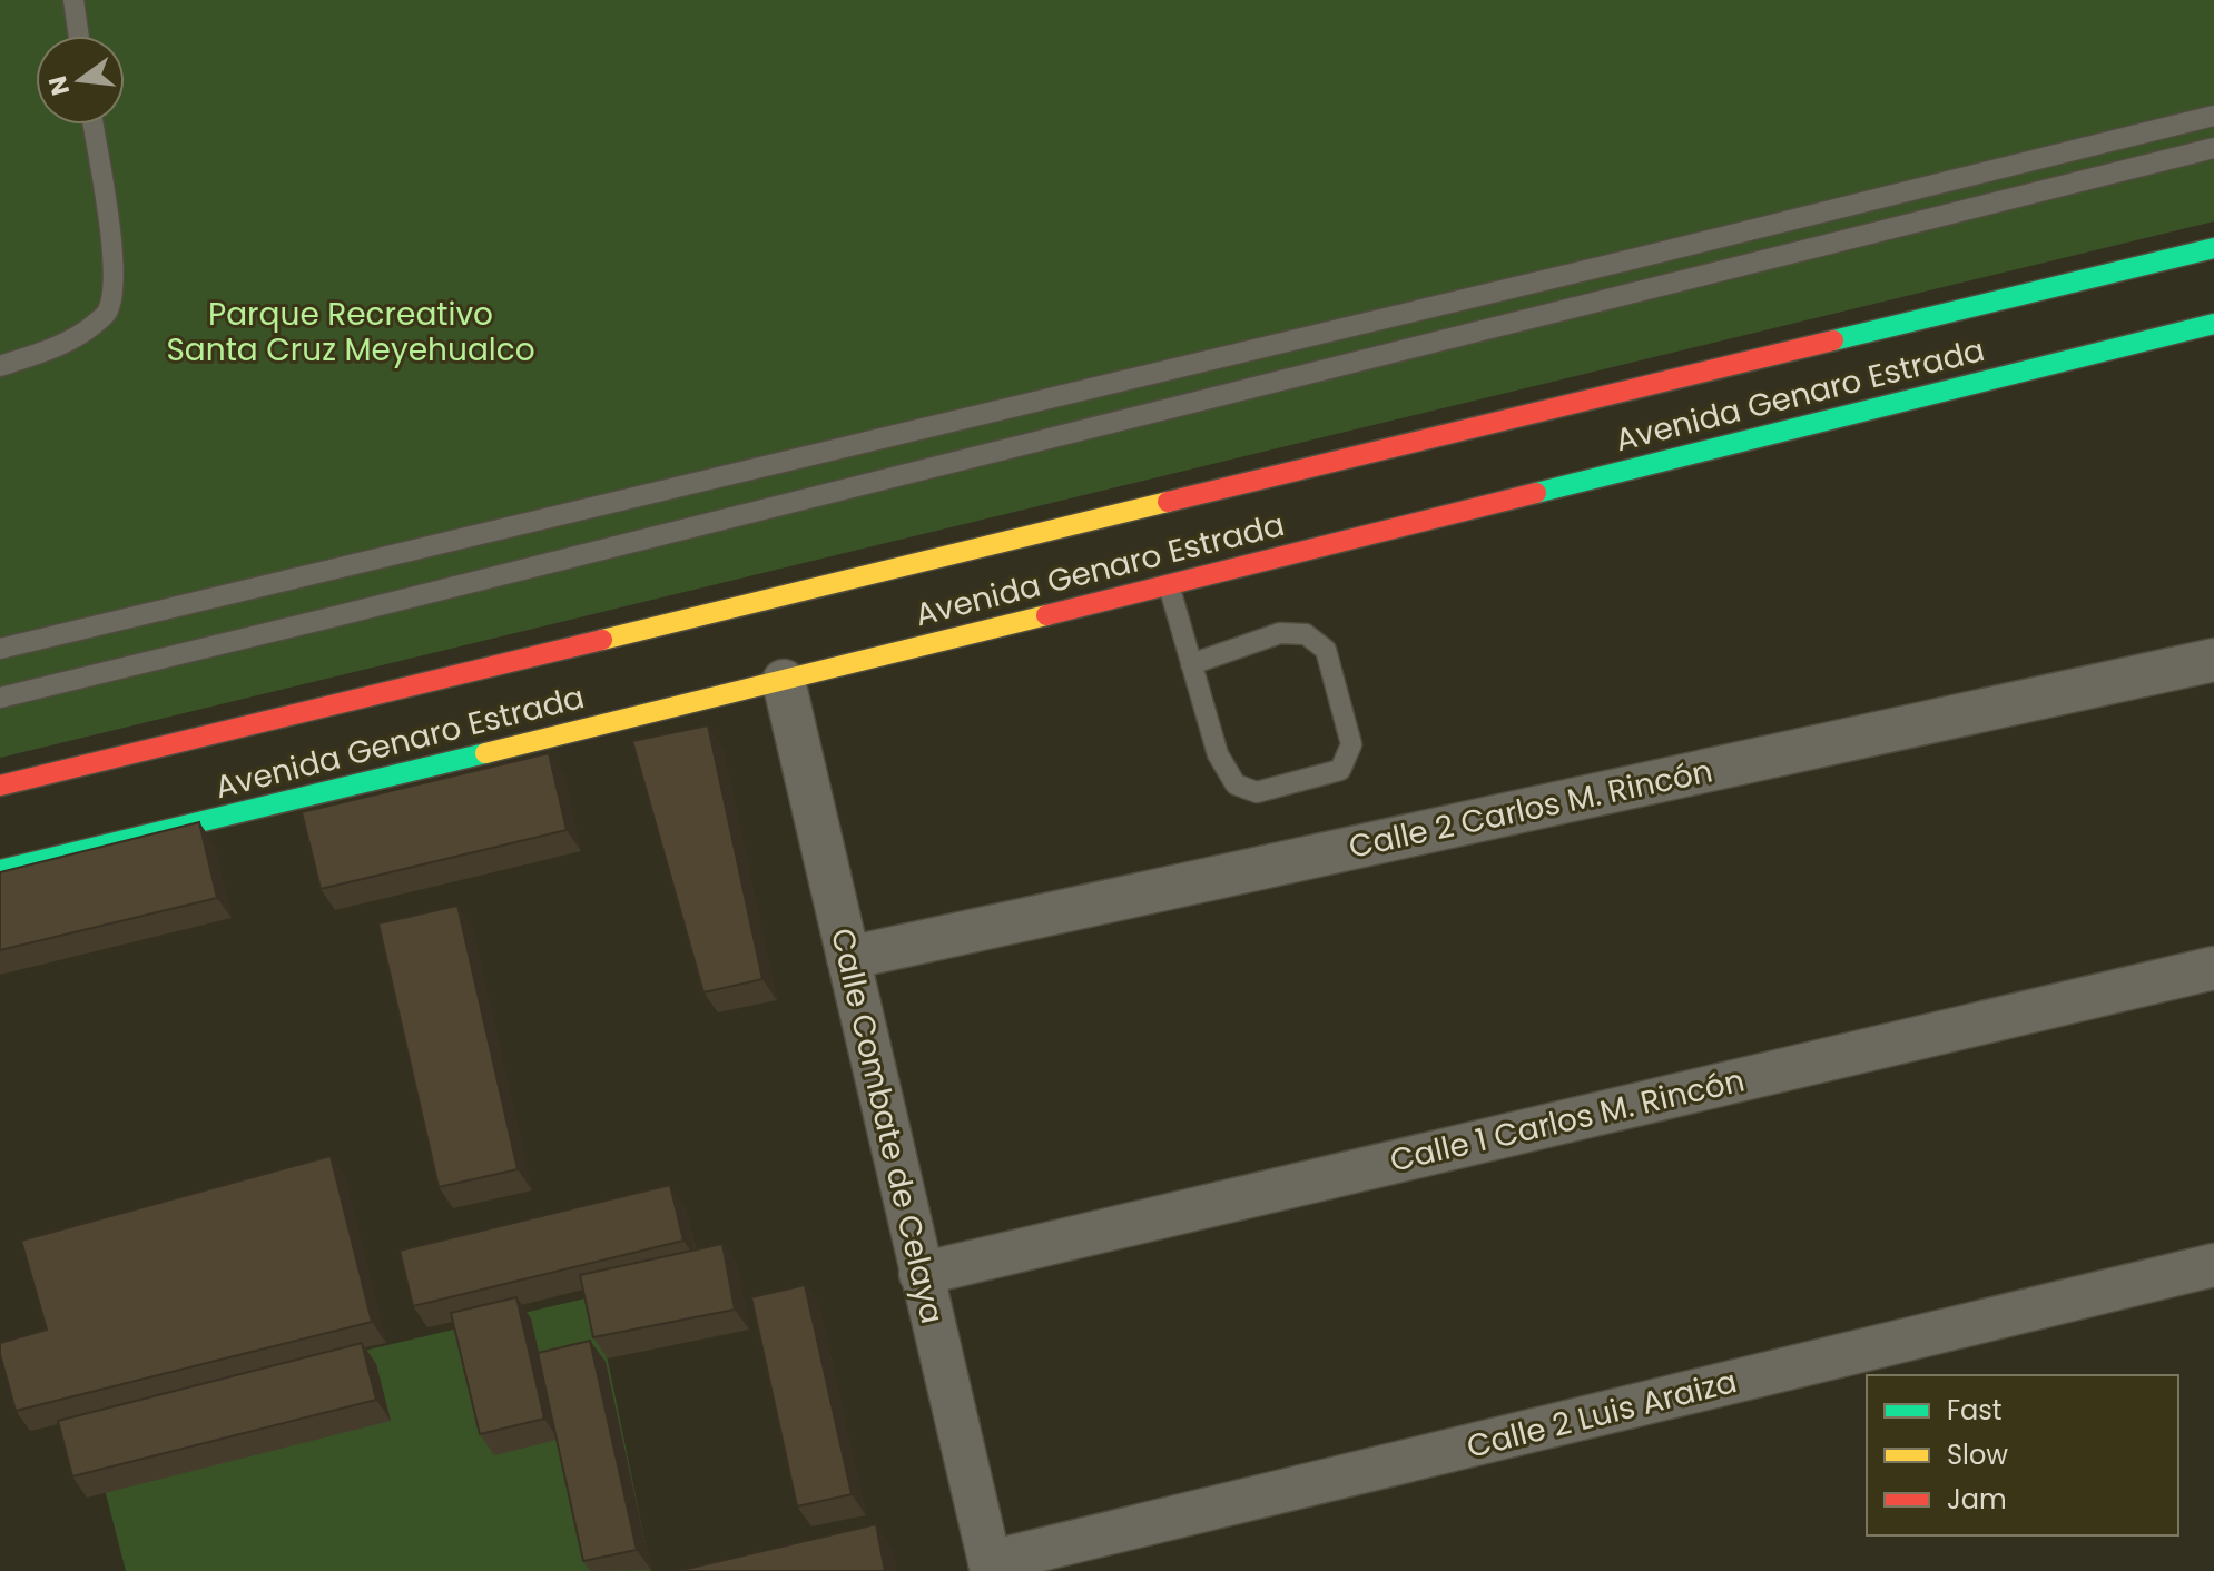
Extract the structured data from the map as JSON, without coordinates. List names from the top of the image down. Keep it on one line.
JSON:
{"streets":{"street":["Avenida Genaro Estrada","Calle 2 Carlos M. Rincón","Calle 1 Carlos M. Rincón","Calle Combate de Celaya","Calle 2 Luis Araiza"]},"crossings":[["Avenida Genaro Estrada","Calle Combate de Celaya"],["Calle 2 Carlos M. Rincón","Calle Combate de Celaya"],["Calle 1 Carlos M. Rincón","Calle Combate de Celaya"],["Calle Combate de Celaya","Calle 2 Luis Araiza"]],"parks":["Parque Recreativo Santa Cruz Meyehualco"],"legend":["Fast","Slow","Jam"],"north":"left"}
